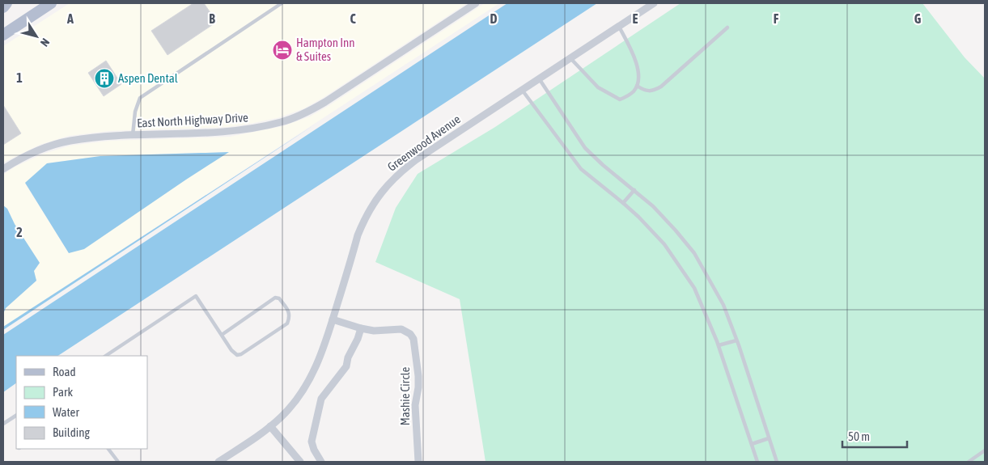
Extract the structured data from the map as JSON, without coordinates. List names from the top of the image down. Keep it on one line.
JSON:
{"streets":{"street":["East North Highway Drive","Greenwood Avenue","Mashie Circle"]},"crossings":[["Greenwood Avenue","Mashie Circle"]],"places":{"hotel":["Hampton Inn & Suites"],"building":["Aspen Dental"]},"legend":["Road","Park","Water","Building"],"scale_bar":"50 m","north":"bottom right","grid":{"columns":["A","B","C","D","E","F","G"],"rows":["1","2"]}}
